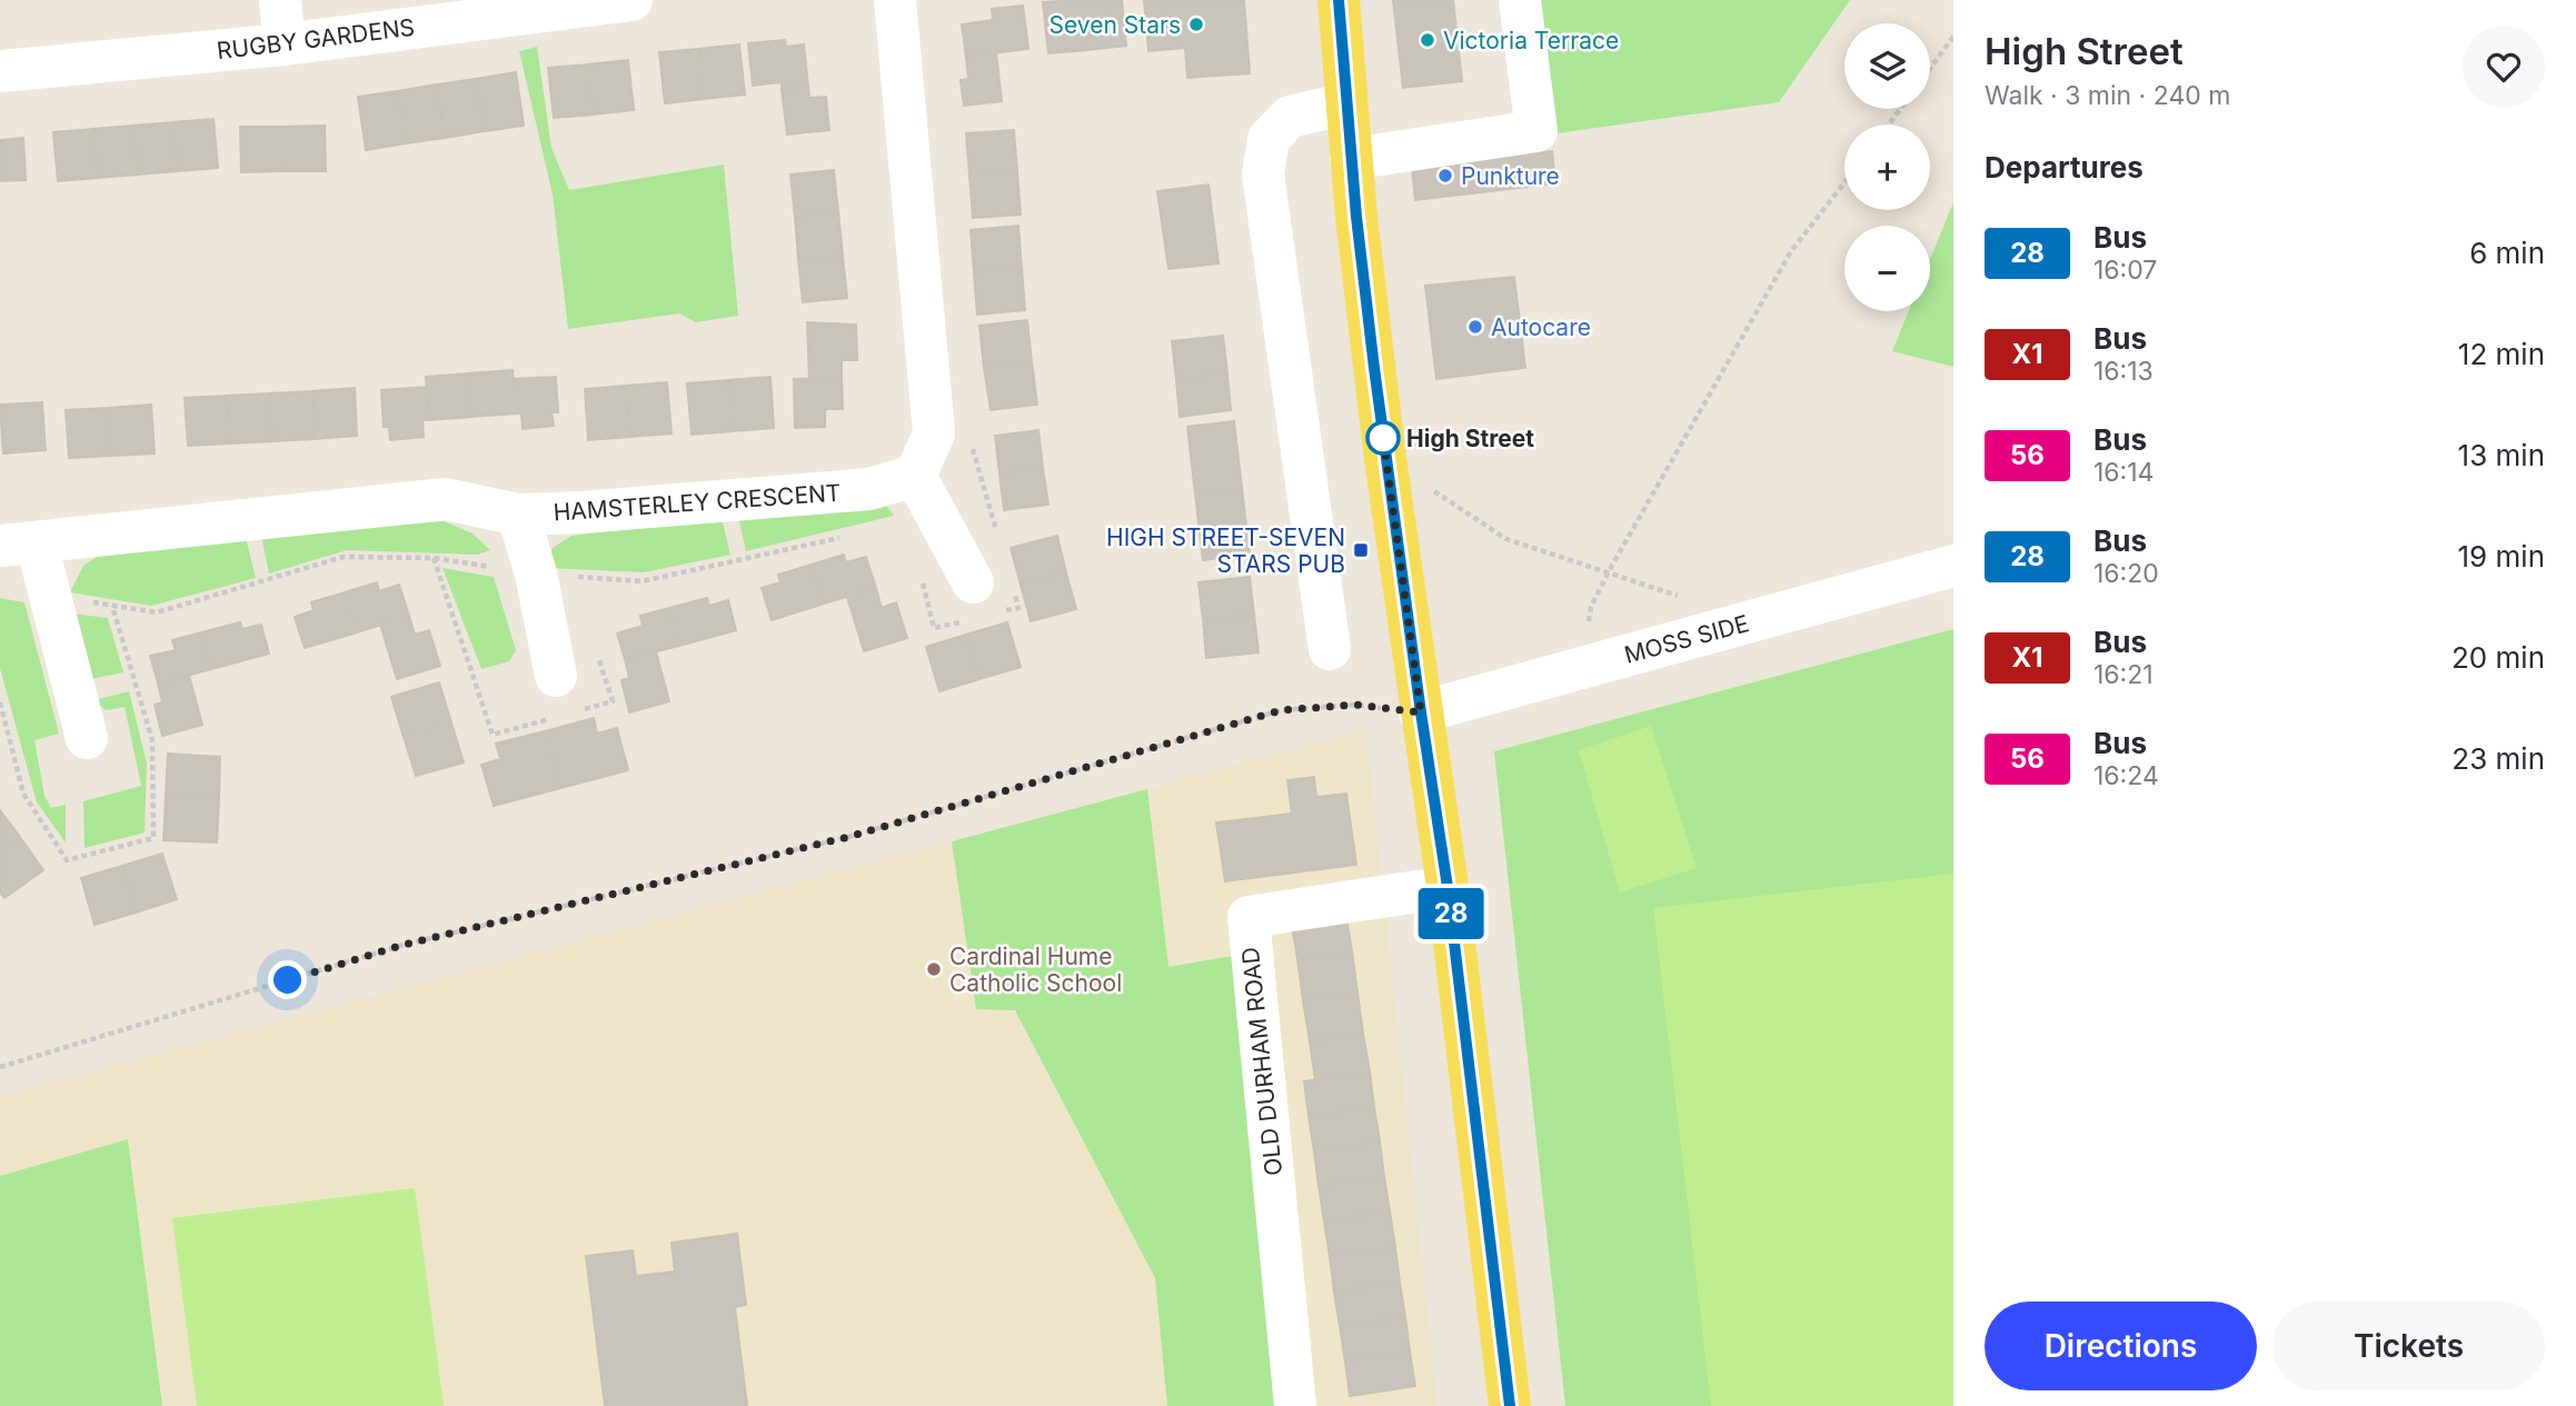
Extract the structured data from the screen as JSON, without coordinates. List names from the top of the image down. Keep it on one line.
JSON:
{"streets":{"street":["RUGBY GARDENS","HAMSTERLEY CRESCENT","MOSS SIDE","OLD DURHAM ROAD"]},"places":{"other":["Seven Stars","Victoria Terrace","Punkture","Autocare","High Street","Cardinal Hume Catholic School"],"transit":["HIGH STREET-SEVEN STARS PUB"]},"lines":["bus line 28"],"page":{"on_map":"28","heading":[["High Street","Walk · 3 min · 240 m"],"Departures"],"map_buttons":["+","−"],"list":[{"mark":"28","name":"Bus","note":"16:07","value":"6 min"},{"mark":"X1","name":"Bus","note":"16:13","value":"12 min"},{"mark":"56","name":"Bus","note":"16:14","value":"13 min"},{"mark":"28","name":"Bus","note":"16:20","value":"19 min"},{"mark":"X1","name":"Bus","note":"16:21","value":"20 min"},{"mark":"56","name":"Bus","note":"16:24","value":"23 min"}],"buttons":["Directions","Tickets"]}}
